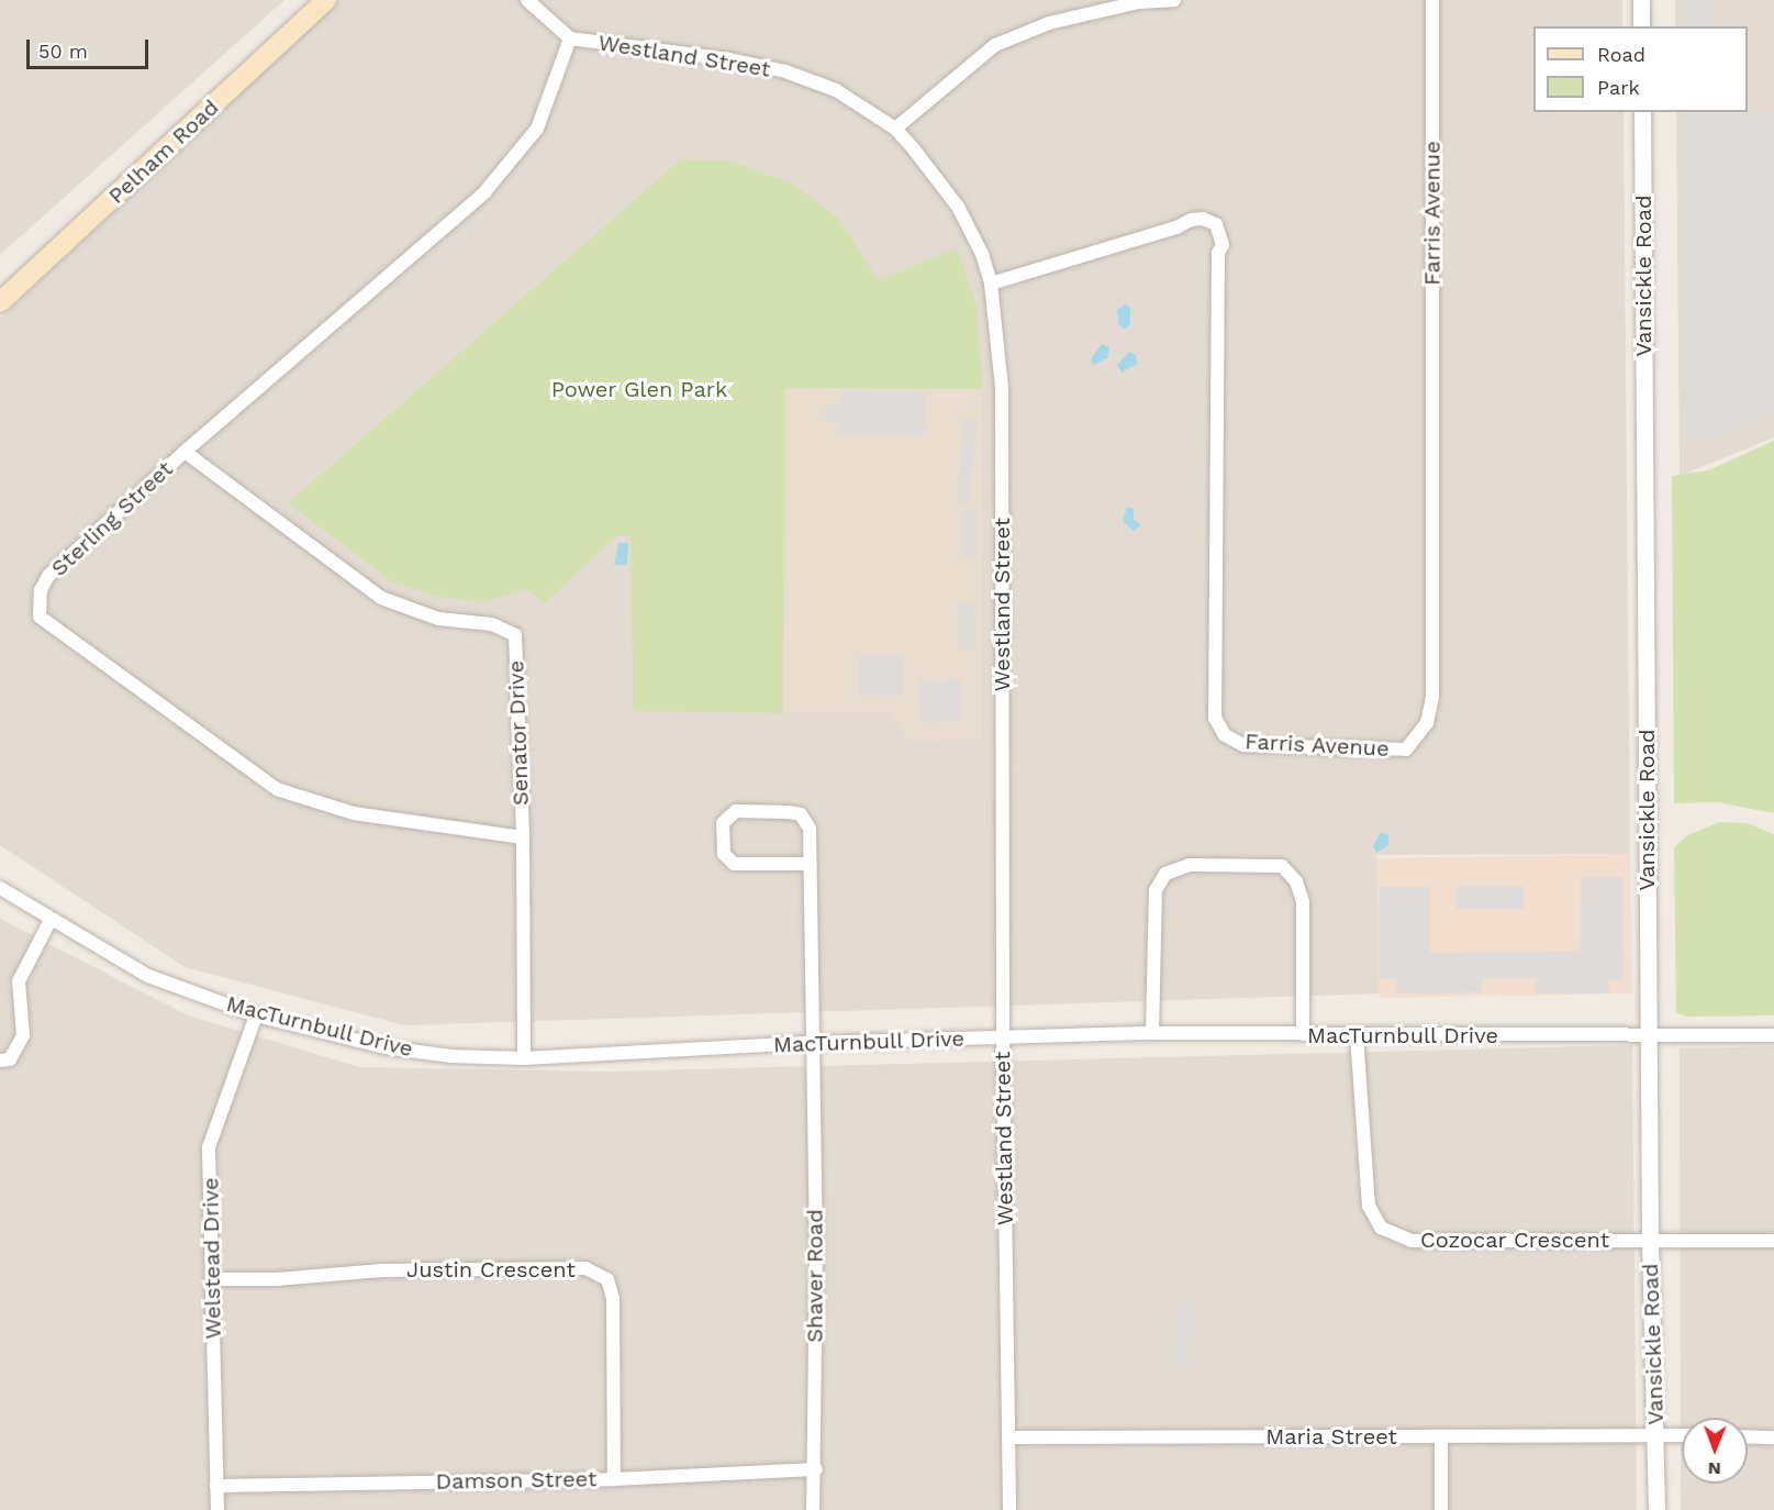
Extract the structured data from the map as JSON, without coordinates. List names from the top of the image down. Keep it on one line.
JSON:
{"streets":{"main road":["Pelham Road"],"street":["Westland Street","Farris Avenue","Vansickle Road","Sterling Street","Senator Drive","MacTurnbull Drive","Cozocar Crescent","Welstead Drive","Justin Crescent","Shaver Road","Maria Street","Damson Street"]},"crossings":[["Westland Street","Farris Avenue"],["Westland Street","Sterling Street"],["Westland Street","MacTurnbull Drive"],["Westland Street","Maria Street"],["Vansickle Road","MacTurnbull Drive"],["Vansickle Road","Cozocar Crescent"],["Vansickle Road","Maria Street"],["Sterling Street","Senator Drive"],["Senator Drive","MacTurnbull Drive"],["MacTurnbull Drive","Cozocar Crescent"],["MacTurnbull Drive","Welstead Drive"],["MacTurnbull Drive","Shaver Road"],["Welstead Drive","Justin Crescent"],["Welstead Drive","Damson Street"],["Justin Crescent","Damson Street"],["Shaver Road","Damson Street"]],"parks":["Power Glen Park"],"legend":["Road","Park"],"scale_bar":"50 m","north":"bottom"}
